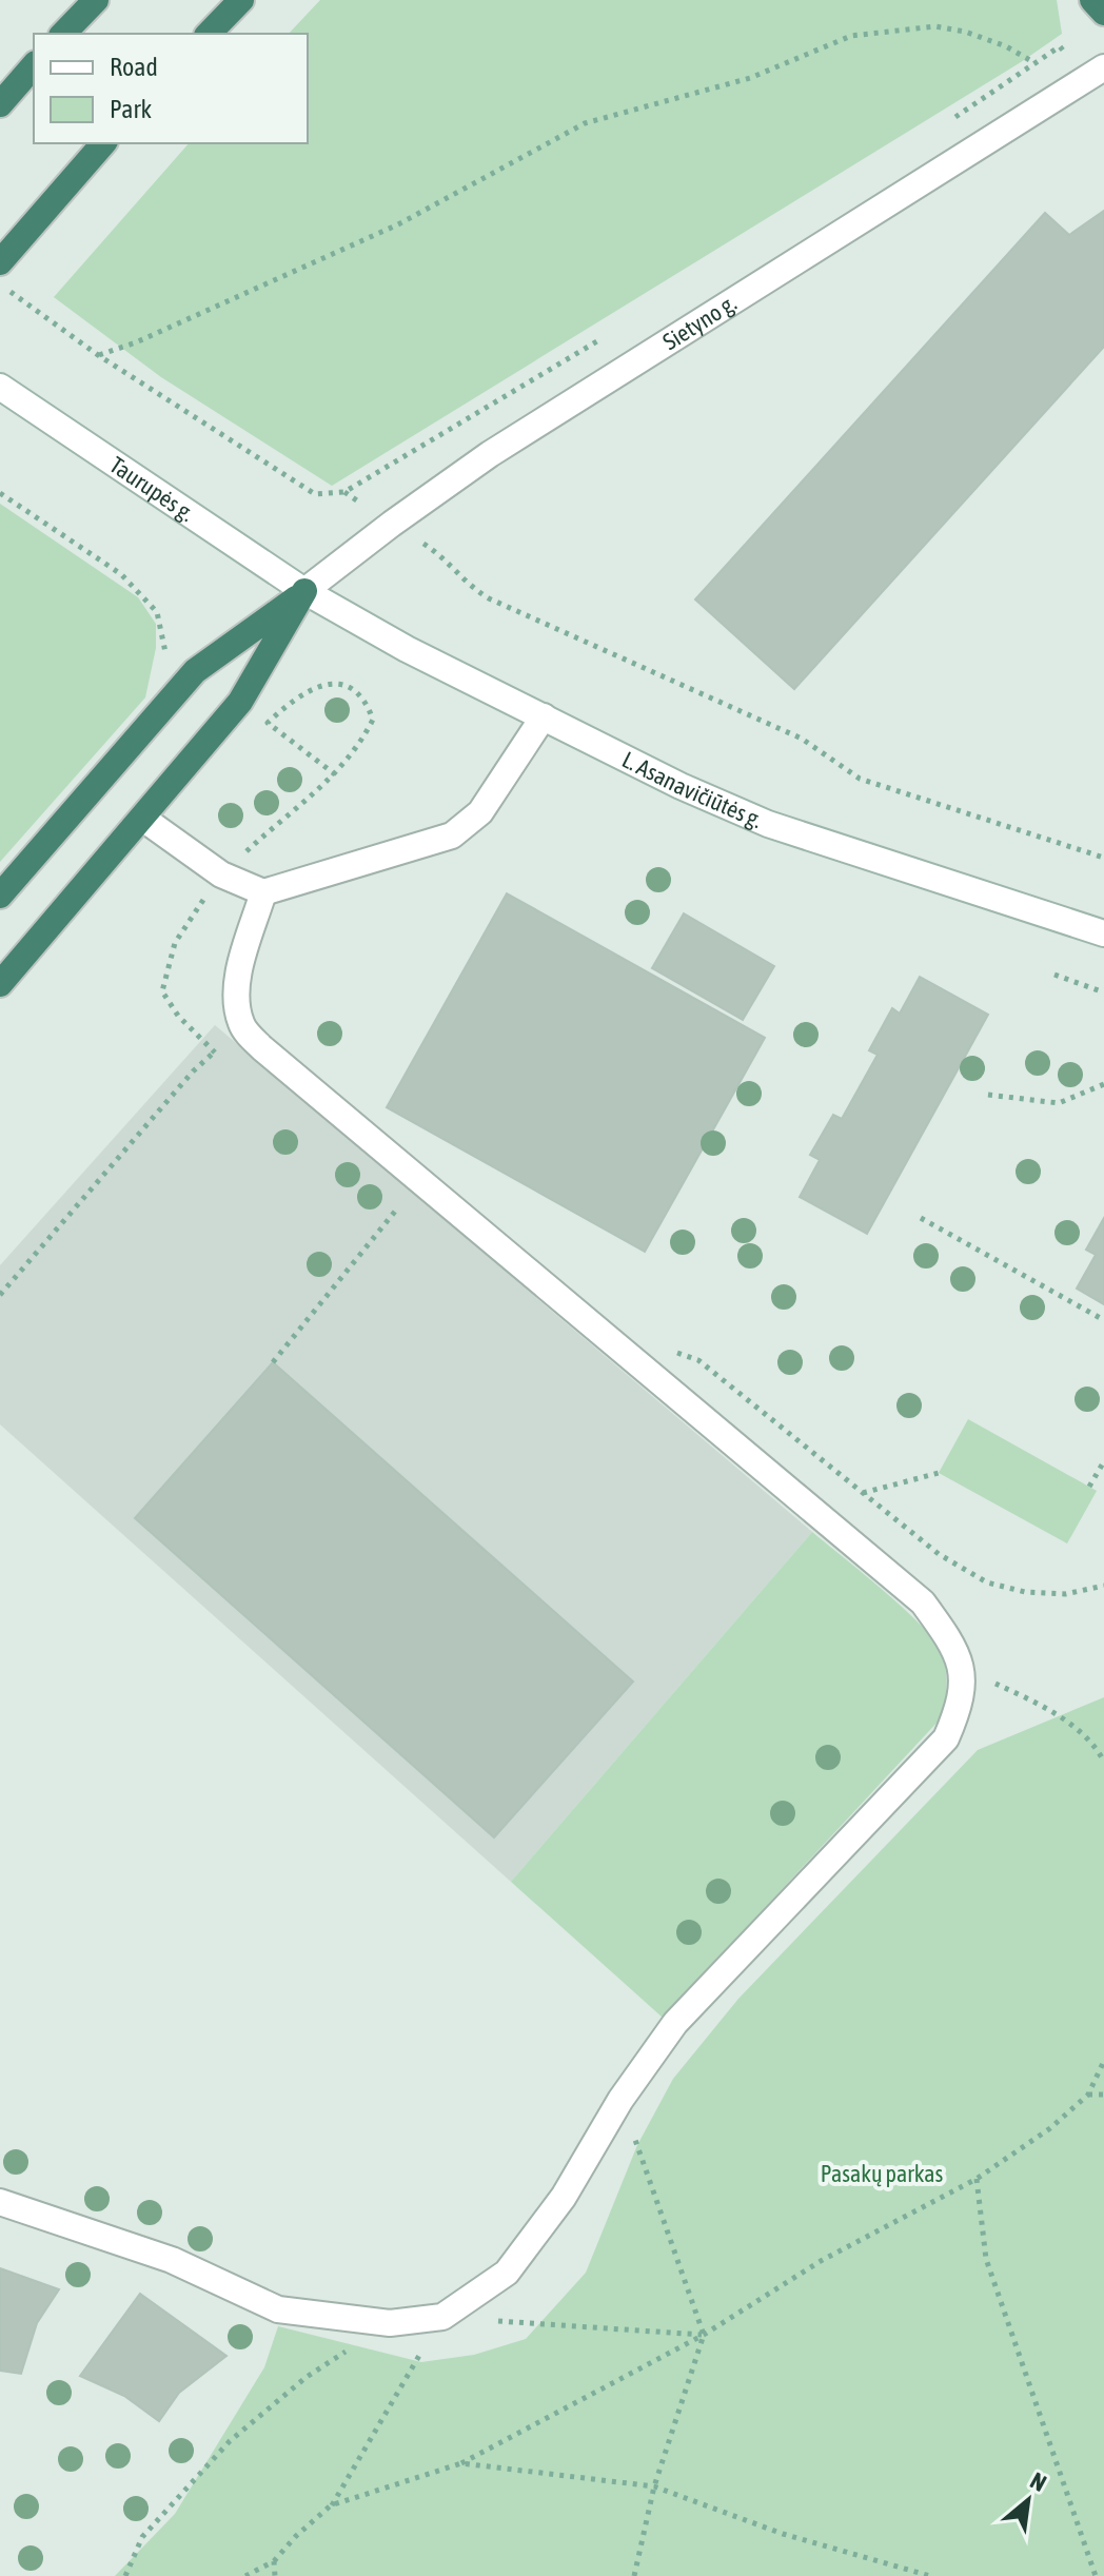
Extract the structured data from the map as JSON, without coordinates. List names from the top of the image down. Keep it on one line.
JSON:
{"streets":{"street":["Sietyno g.","Taurupės g.","L. Asanavičiūtės g."]},"crossings":[["Sietyno g.","Taurupės g."],["Sietyno g.","L. Asanavičiūtės g."],["Taurupės g.","L. Asanavičiūtės g."]],"parks":["Pasakų parkas"],"legend":["Road","Park"],"north":"top right"}
